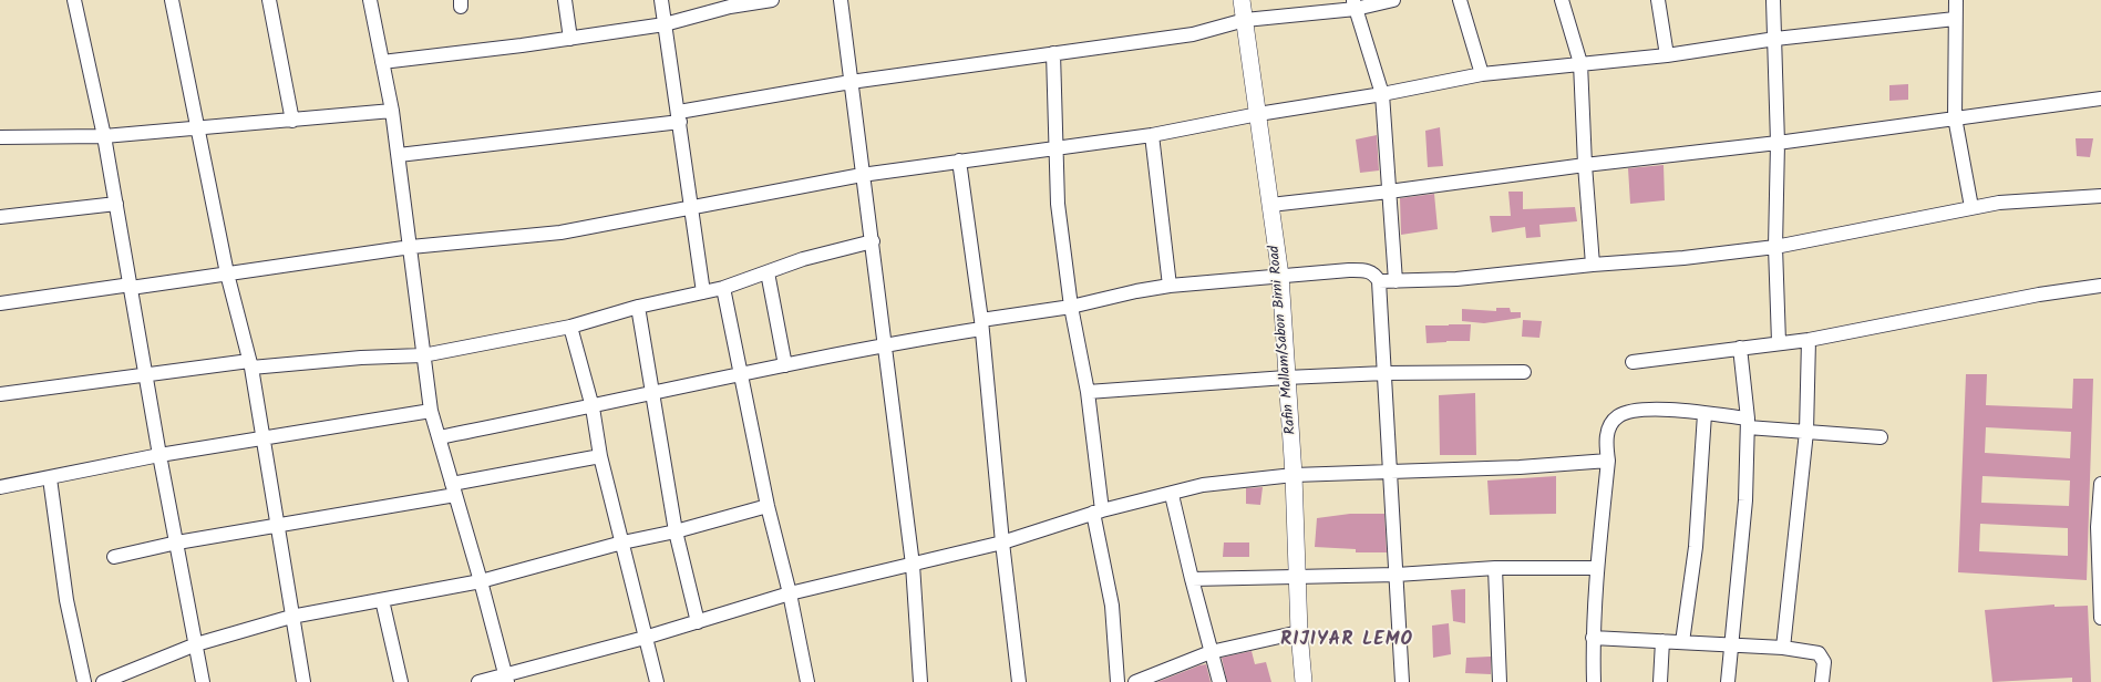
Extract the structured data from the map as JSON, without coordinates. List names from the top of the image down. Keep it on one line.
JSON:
{"streets":{"street":["Rafin Mallam/Sabon Birni Road"]},"districts":["RIJIYAR LEMO"]}
